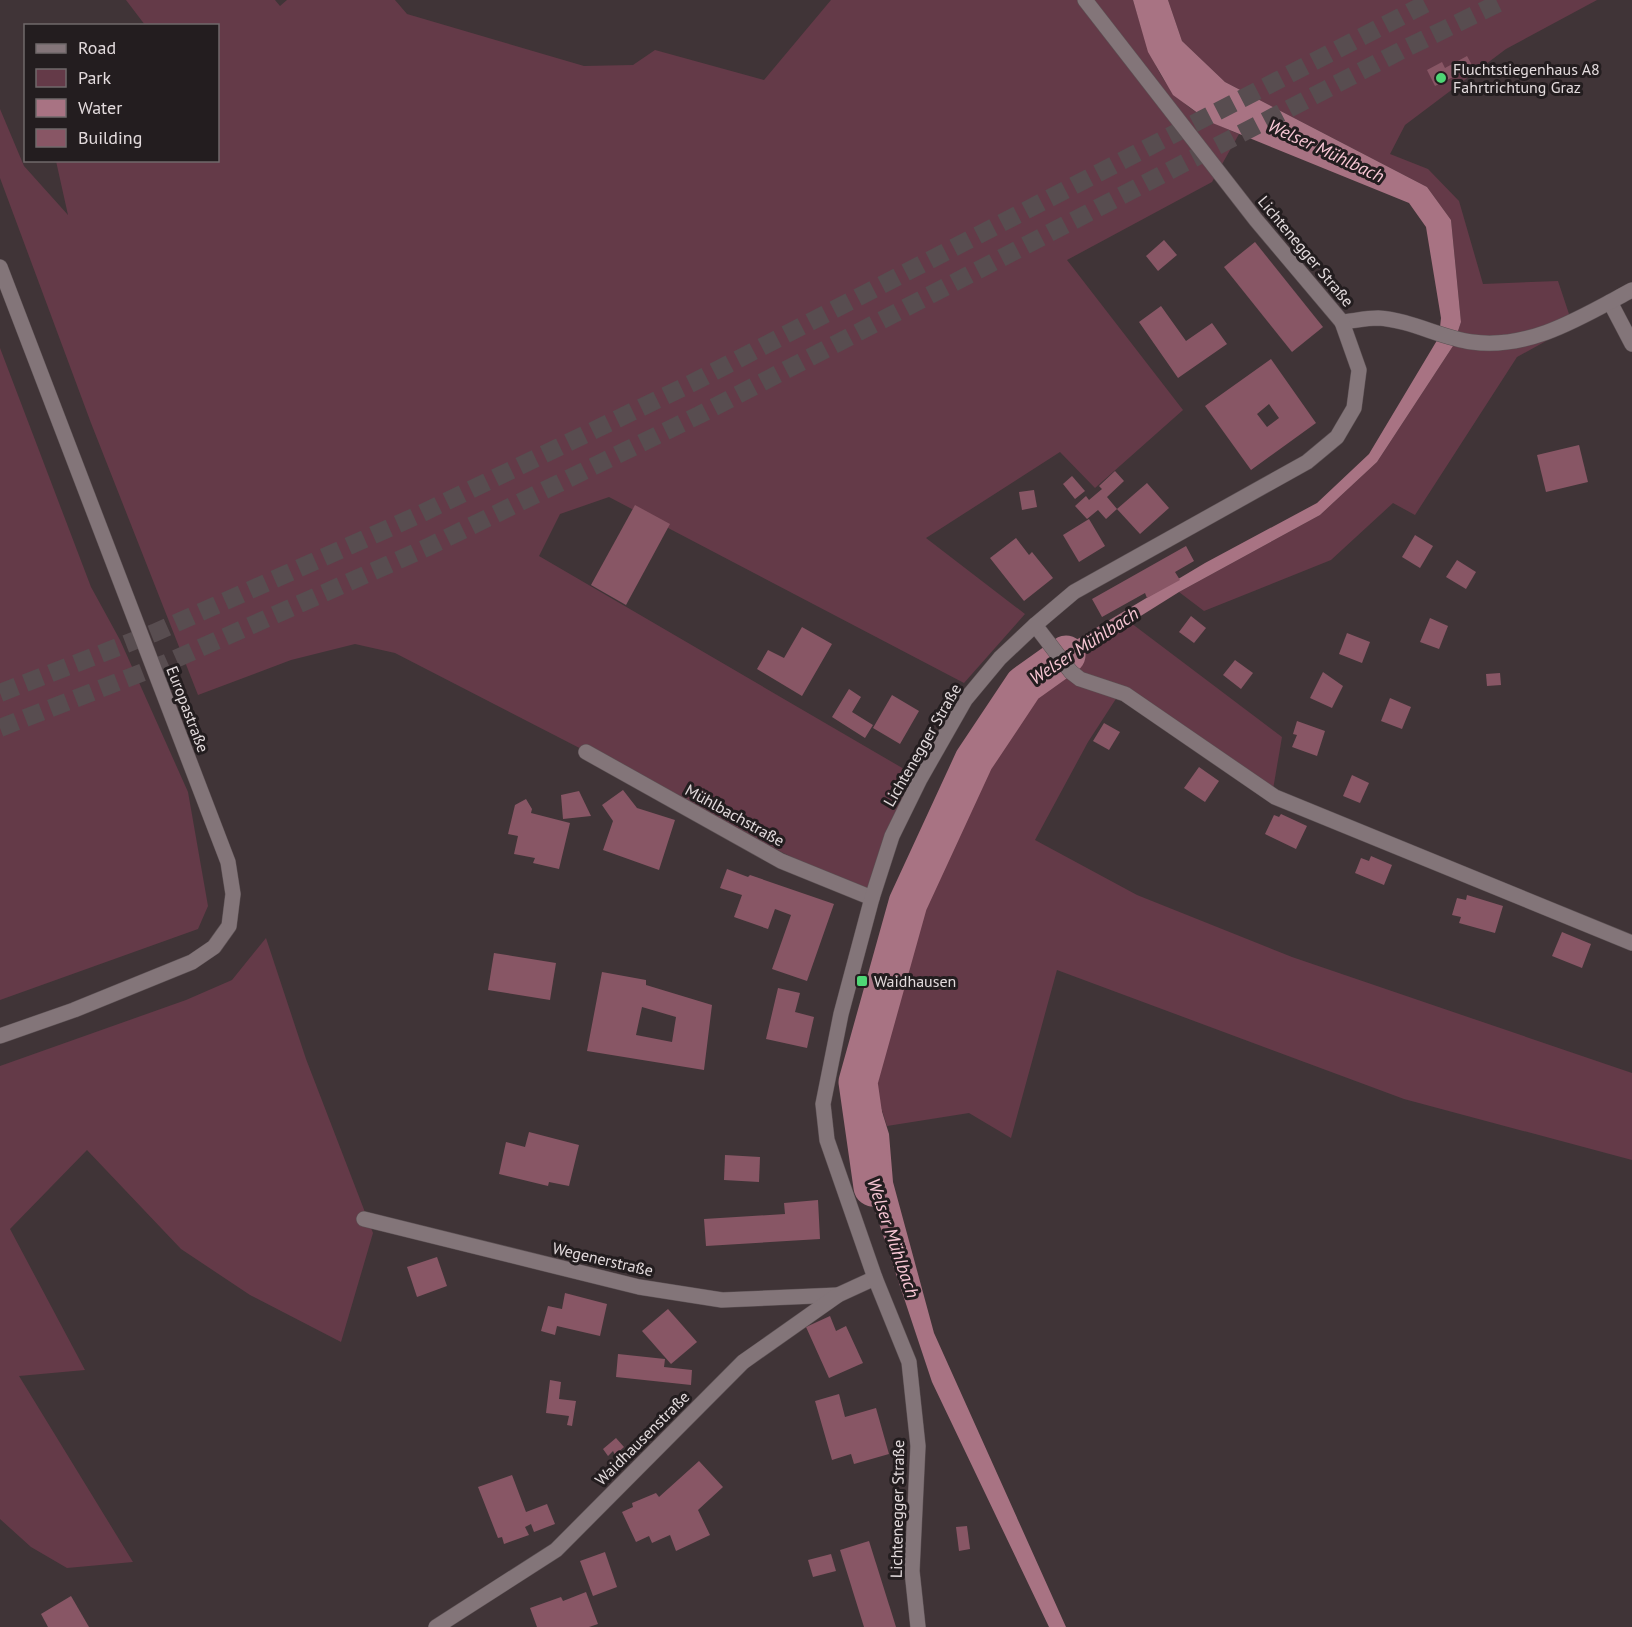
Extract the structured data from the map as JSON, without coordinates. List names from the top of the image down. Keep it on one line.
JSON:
{"streets":{"street":["Lichtenegger Straße","Europastraße","Mühlbachstraße","Wegenerstraße","Waidhausenstraße"]},"crossings":[["Lichtenegger Straße","Mühlbachstraße"],["Lichtenegger Straße","Waidhausenstraße"],["Wegenerstraße","Waidhausenstraße"]],"water":["Welser Mühlbach"],"places":{"other":["Fluchtstiegenhaus A8 Fahrtrichtung Graz"],"transit":["Waidhausen"]},"legend":["Road","Park","Water","Building"]}
